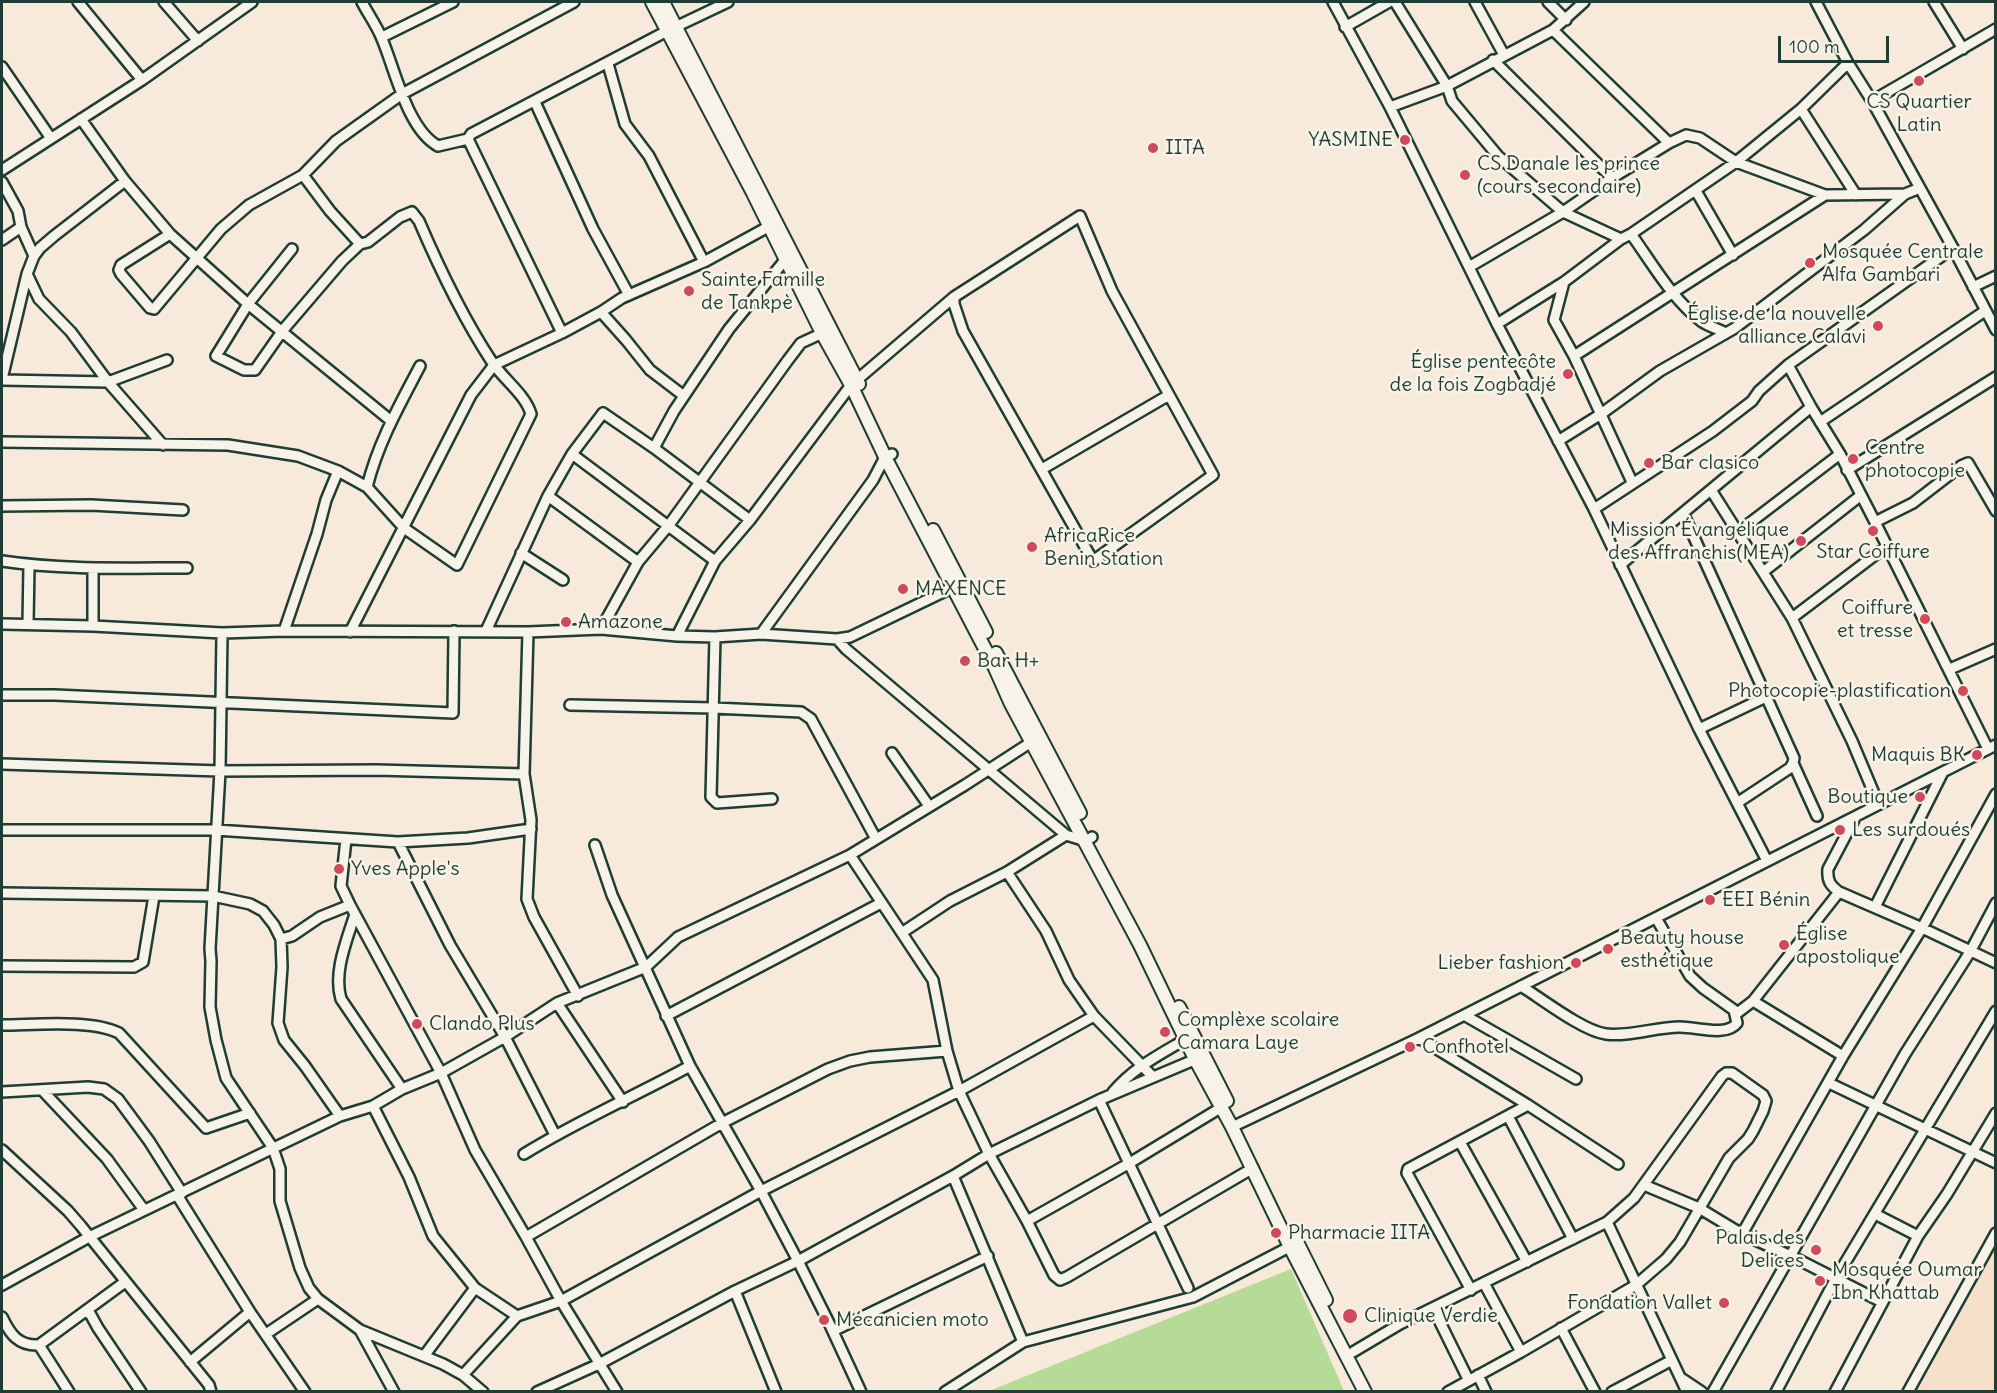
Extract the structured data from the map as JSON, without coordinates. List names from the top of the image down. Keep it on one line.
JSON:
{"places":["CS Quartier Latin","YASMINE","IITA","CS Danale les prince (cours secondaire)","Mosquée Centrale Alfa Gambari","Sainte Famille de Tankpè","Église de la nouvelle alliance Calavi","Église pentecôte de la fois Zogbadjé","Centre photocopie","Bar clasico","Star Coiffure","Mission Évangélique des Affranchis(MEA)","AfricaRice Benin Station","MAXENCE","Coiffure et tresse","Amazone","Bar H+","Photocopie-plastification","Maquis BK","Boutique","Les surdoués","Yves Apple's","EEI Bénin","Église apostolique","Beauty house esthétique","Lieber fashion","Clando Plus","Complèxe scolaire Camara Laye","Confhotel","Pharmacie IITA","Palais des Delices","Mosquée Oumar Ibn Khattab","Fondation Vallet","Clinique Verdie","Mécanicien moto"],"scale_bar":"100 m"}
